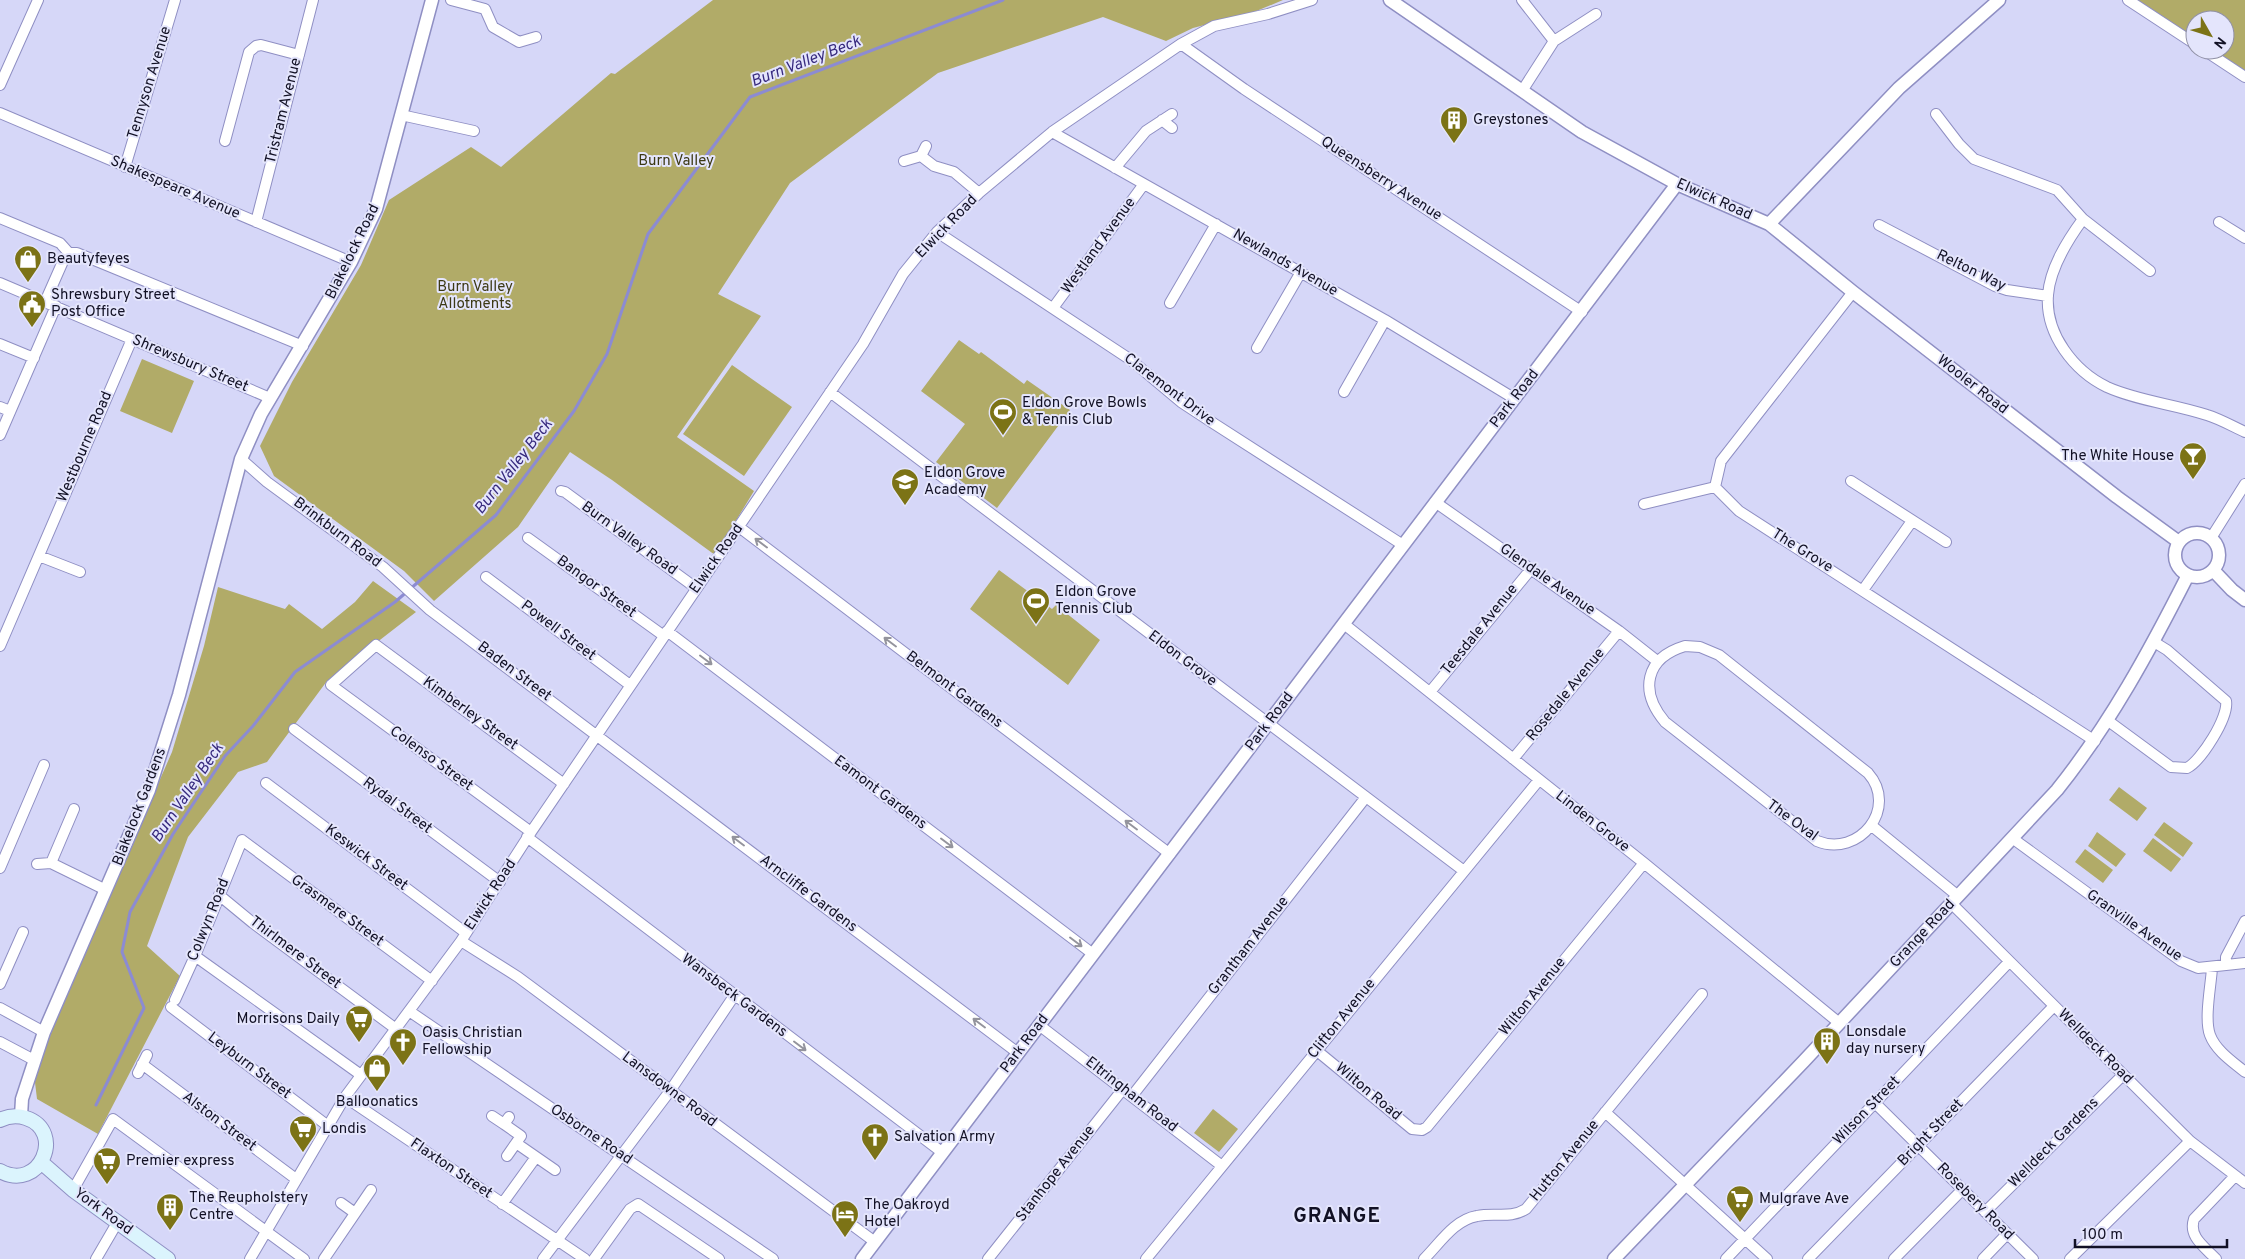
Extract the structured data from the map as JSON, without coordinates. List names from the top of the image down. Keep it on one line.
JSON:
{"streets":{"main road":["York Road"],"street":["Tennyson Avenue","Tristram Avenue","Queensberry Avenue","Shakespeare Avenue","Elwick Road","Westland Avenue","Blakelock Road","Newlands Avenue","Relton Way","Shrewsbury Street","Wooler Road","Claremont Drive","Park Road","Westbourne Road","Brinkburn Road","Burn Valley Road","The Grove","Glendale Avenue","Bangor Street","Teesdale Avenue","Powell Street","Eldon Grove","Baden Street","Belmont Gardens","Rosedale Avenue","Kimberley Street","Colenso Street","Eamont Gardens","Rydal Street","Blakelock Gardens","The Oval","Linden Grove","Keswick Street","Arncliffe Gardens","Grasmere Street","Colwyn Road","Granville Avenue","Grange Road","Grantham Avenue","Thirlmere Street","Wansbeck Gardens","Wilton Avenue","Clifton Avenue","Welldeck Road","Leyburn Street","Lansdowne Road","Wilton Road","Eltringham Road","Wilson Street","Alston Street","Bright Street","Osborne Road","Welldeck Gardens","Hutton Avenue","Flaxton Street","Stanhope Avenue","Rosebery Road"]},"crossings":[["Tennyson Avenue","Shakespeare Avenue"],["Tristram Avenue","Shakespeare Avenue"],["Queensberry Avenue","Elwick Road"],["Queensberry Avenue","Park Road"],["Shakespeare Avenue","Blakelock Road"],["Elwick Road","Newlands Avenue"],["Elwick Road","Wooler Road"],["Elwick Road","Claremont Drive"],["Elwick Road","Park Road"],["Elwick Road","Burn Valley Road"],["Elwick Road","Bangor Street"],["Elwick Road","Powell Street"],["Elwick Road","Eldon Grove"],["Elwick Road","Baden Street"],["Elwick Road","Belmont Gardens"],["Elwick Road","Kimberley Street"],["Elwick Road","Colenso Street"],["Elwick Road","Eamont Gardens"],["Elwick Road","Rydal Street"],["Elwick Road","Keswick Street"],["Elwick Road","Arncliffe Gardens"],["Elwick Road","Grasmere Street"],["Elwick Road","Thirlmere Street"],["Elwick Road","Wansbeck Gardens"],["Elwick Road","Leyburn Street"],["Elwick Road","Lansdowne Road"],["Elwick Road","Alston Street"],["Elwick Road","Osborne Road"],["Elwick Road","Flaxton Street"],["Westland Avenue","Newlands Avenue"],["Westland Avenue","Claremont Drive"],["Blakelock Road","Shrewsbury Street"],["Blakelock Road","Brinkburn Road"],["Blakelock Road","Blakelock Gardens"],["Newlands Avenue","Park Road"],["Shrewsbury Street","Westbourne Road"],["Wooler Road","Grange Road"],["Claremont Drive","Park Road"],["Park Road","Glendale Avenue"],["Park Road","Eldon Grove"],["Park Road","Belmont Gardens"],["Park Road","Eamont Gardens"],["Park Road","Linden Grove"],["Park Road","Arncliffe Gardens"],["Park Road","Wansbeck Gardens"],["Park Road","Lansdowne Road"],["Park Road","Eltringham Road"],["Brinkburn Road","Baden Street"],["Brinkburn Road","Blakelock Gardens"],["The Grove","Grange Road"],["Glendale Avenue","Teesdale Avenue"],["Glendale Avenue","Rosedale Avenue"],["Glendale Avenue","The Oval"],["Bangor Street","Eamont Gardens"],["Teesdale Avenue","Linden Grove"],["Eldon Grove","Grantham Avenue"],["Eldon Grove","Clifton Avenue"],["Baden Street","Arncliffe Gardens"],["Rosedale Avenue","Linden Grove"],["Kimberley Street","Colenso Street"],["Colenso Street","Wansbeck Gardens"],["The Oval","Welldeck Road"],["Linden Grove","Grange Road"],["Linden Grove","Wilton Avenue"],["Linden Grove","Clifton Avenue"],["Keswick Street","Lansdowne Road"],["Grasmere Street","Colwyn Road"],["Colwyn Road","Thirlmere Street"],["Colwyn Road","Leyburn Street"],["Granville Avenue","Grange Road"],["Grange Road","Welldeck Road"],["Grange Road","Hutton Avenue"],["Grantham Avenue","Eltringham Road"],["Wilton Avenue","Wilton Road"],["Clifton Avenue","Wilton Road"],["Clifton Avenue","Eltringham Road"],["Welldeck Road","Wilson Street"],["Welldeck Road","Bright Street"],["Welldeck Road","Welldeck Gardens"],["Eltringham Road","Stanhope Avenue"],["Wilson Street","Hutton Avenue"],["Wilson Street","Rosebery Road"],["Bright Street","Rosebery Road"],["Welldeck Gardens","Rosebery Road"]],"one_way":["Belmont Gardens","Eamont Gardens","Arncliffe Gardens","Wansbeck Gardens"],"districts":["GRANGE"],"water":["Burn Valley Beck"],"parks":["Burn Valley","Burn Valley Allotments"],"places":{"building":["Greystones","Lonsdale day nursery","The Reupholstery Centre"],"shop":["Beautyfeyes","Balloonatics"],"public building":["Shrewsbury Street Post Office"],"sports":["Eldon Grove Bowls & Tennis Club","Eldon Grove Tennis Club"],"bar":["The White House"],"school or university":["Eldon Grove Academy"],"supermarket":["Morrisons Daily","Londis","Premier express","Mulgrave Ave"],"church":["Oasis Christian Fellowship","Salvation Army"],"hotel":["The Oakroyd Hotel"]},"scale_bar":"100 m","north":"bottom right"}
